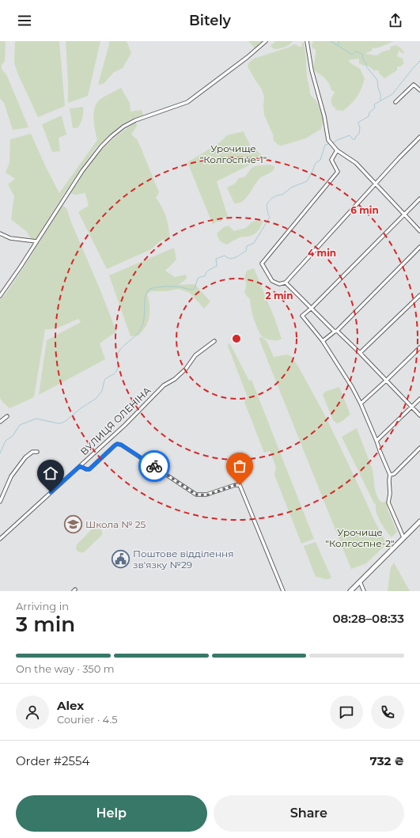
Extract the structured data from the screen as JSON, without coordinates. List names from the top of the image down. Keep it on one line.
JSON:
{"streets":{"street":["ВУЛИЦЯ ОЛЕНІНА"]},"parks":["Урочище \"Колгоспне-1\"","Урочище \"Колгоспне-2\""],"places":{"school or university":["Школа № 25"],"public building":["Поштове відділення зв'язку №29"]},"page":{"header":"Bitely","heading":["3 min","Arriving in","08:28–08:33"],"panel":["Alex","Courier · 4.5","Order #2554","732 ₴"],"bar":"On the way · 350 m","buttons":["Help","Share"]},"rings":["6 min","4 min","2 min"]}
